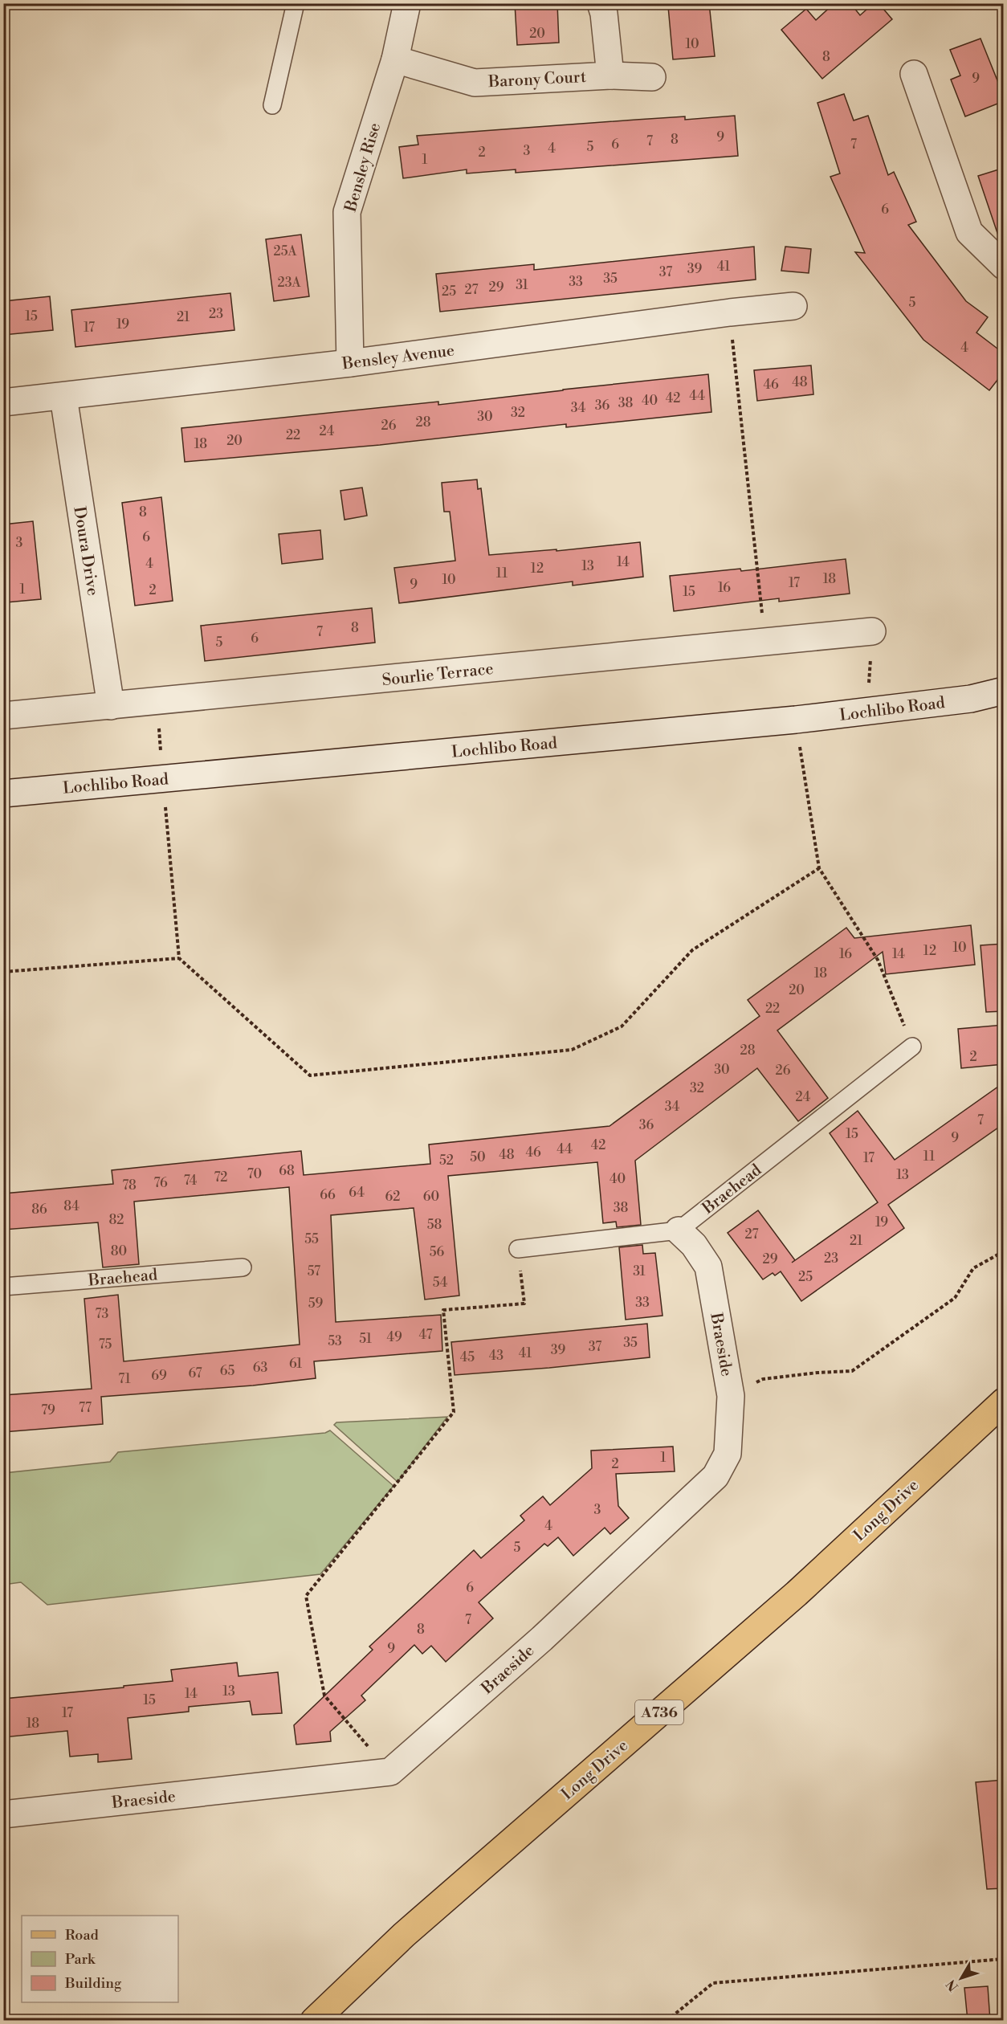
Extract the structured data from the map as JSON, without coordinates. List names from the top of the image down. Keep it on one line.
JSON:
{"streets":{"main road":["Long Drive","A736"],"street":["Barony Court","Bensley Rise","Bensley Avenue","Doura Drive","Sourlie Terrace","Lochlibo Road","Braeside"],"lane":["Braehead"]},"crossings":[["Barony Court","Bensley Rise"],["Bensley Rise","Bensley Avenue"],["Bensley Avenue","Doura Drive"],["Doura Drive","Sourlie Terrace"],["Braehead","Braeside"]],"house_numbers":["20","10","8","9","9","8","7","6","7","5","4","3","2","1","6","25A","41","39","37","35","33","23A","31","29","27","25","5","23","15","21","19","17","4","48","46","44","42","40","38","36","34","32","30","28","26","24","22","20","18","8","6","3","14","4","13","12","11","18","10","17","9","16","1","2","15","8","7","6","5","10","12","16","14","18","20","22","28","2","30","26","32","24","34","7","36","15","9","42","44","46","48","11","50","17","52","68","70","13","72","40","74","76","78","64","66","62","60","84","38","86","82","19","58","27","55","21","80","56","23","29","57","31","25","54","33","59","73","47","49","51","53","35","75","37","39","41","43","45","61","63","65","67","69","71","77","79","1","2","3","4","5","6","7","8","9","13","14","15","17","18"],"legend":["Road","Park","Building"],"north":"bottom left"}
